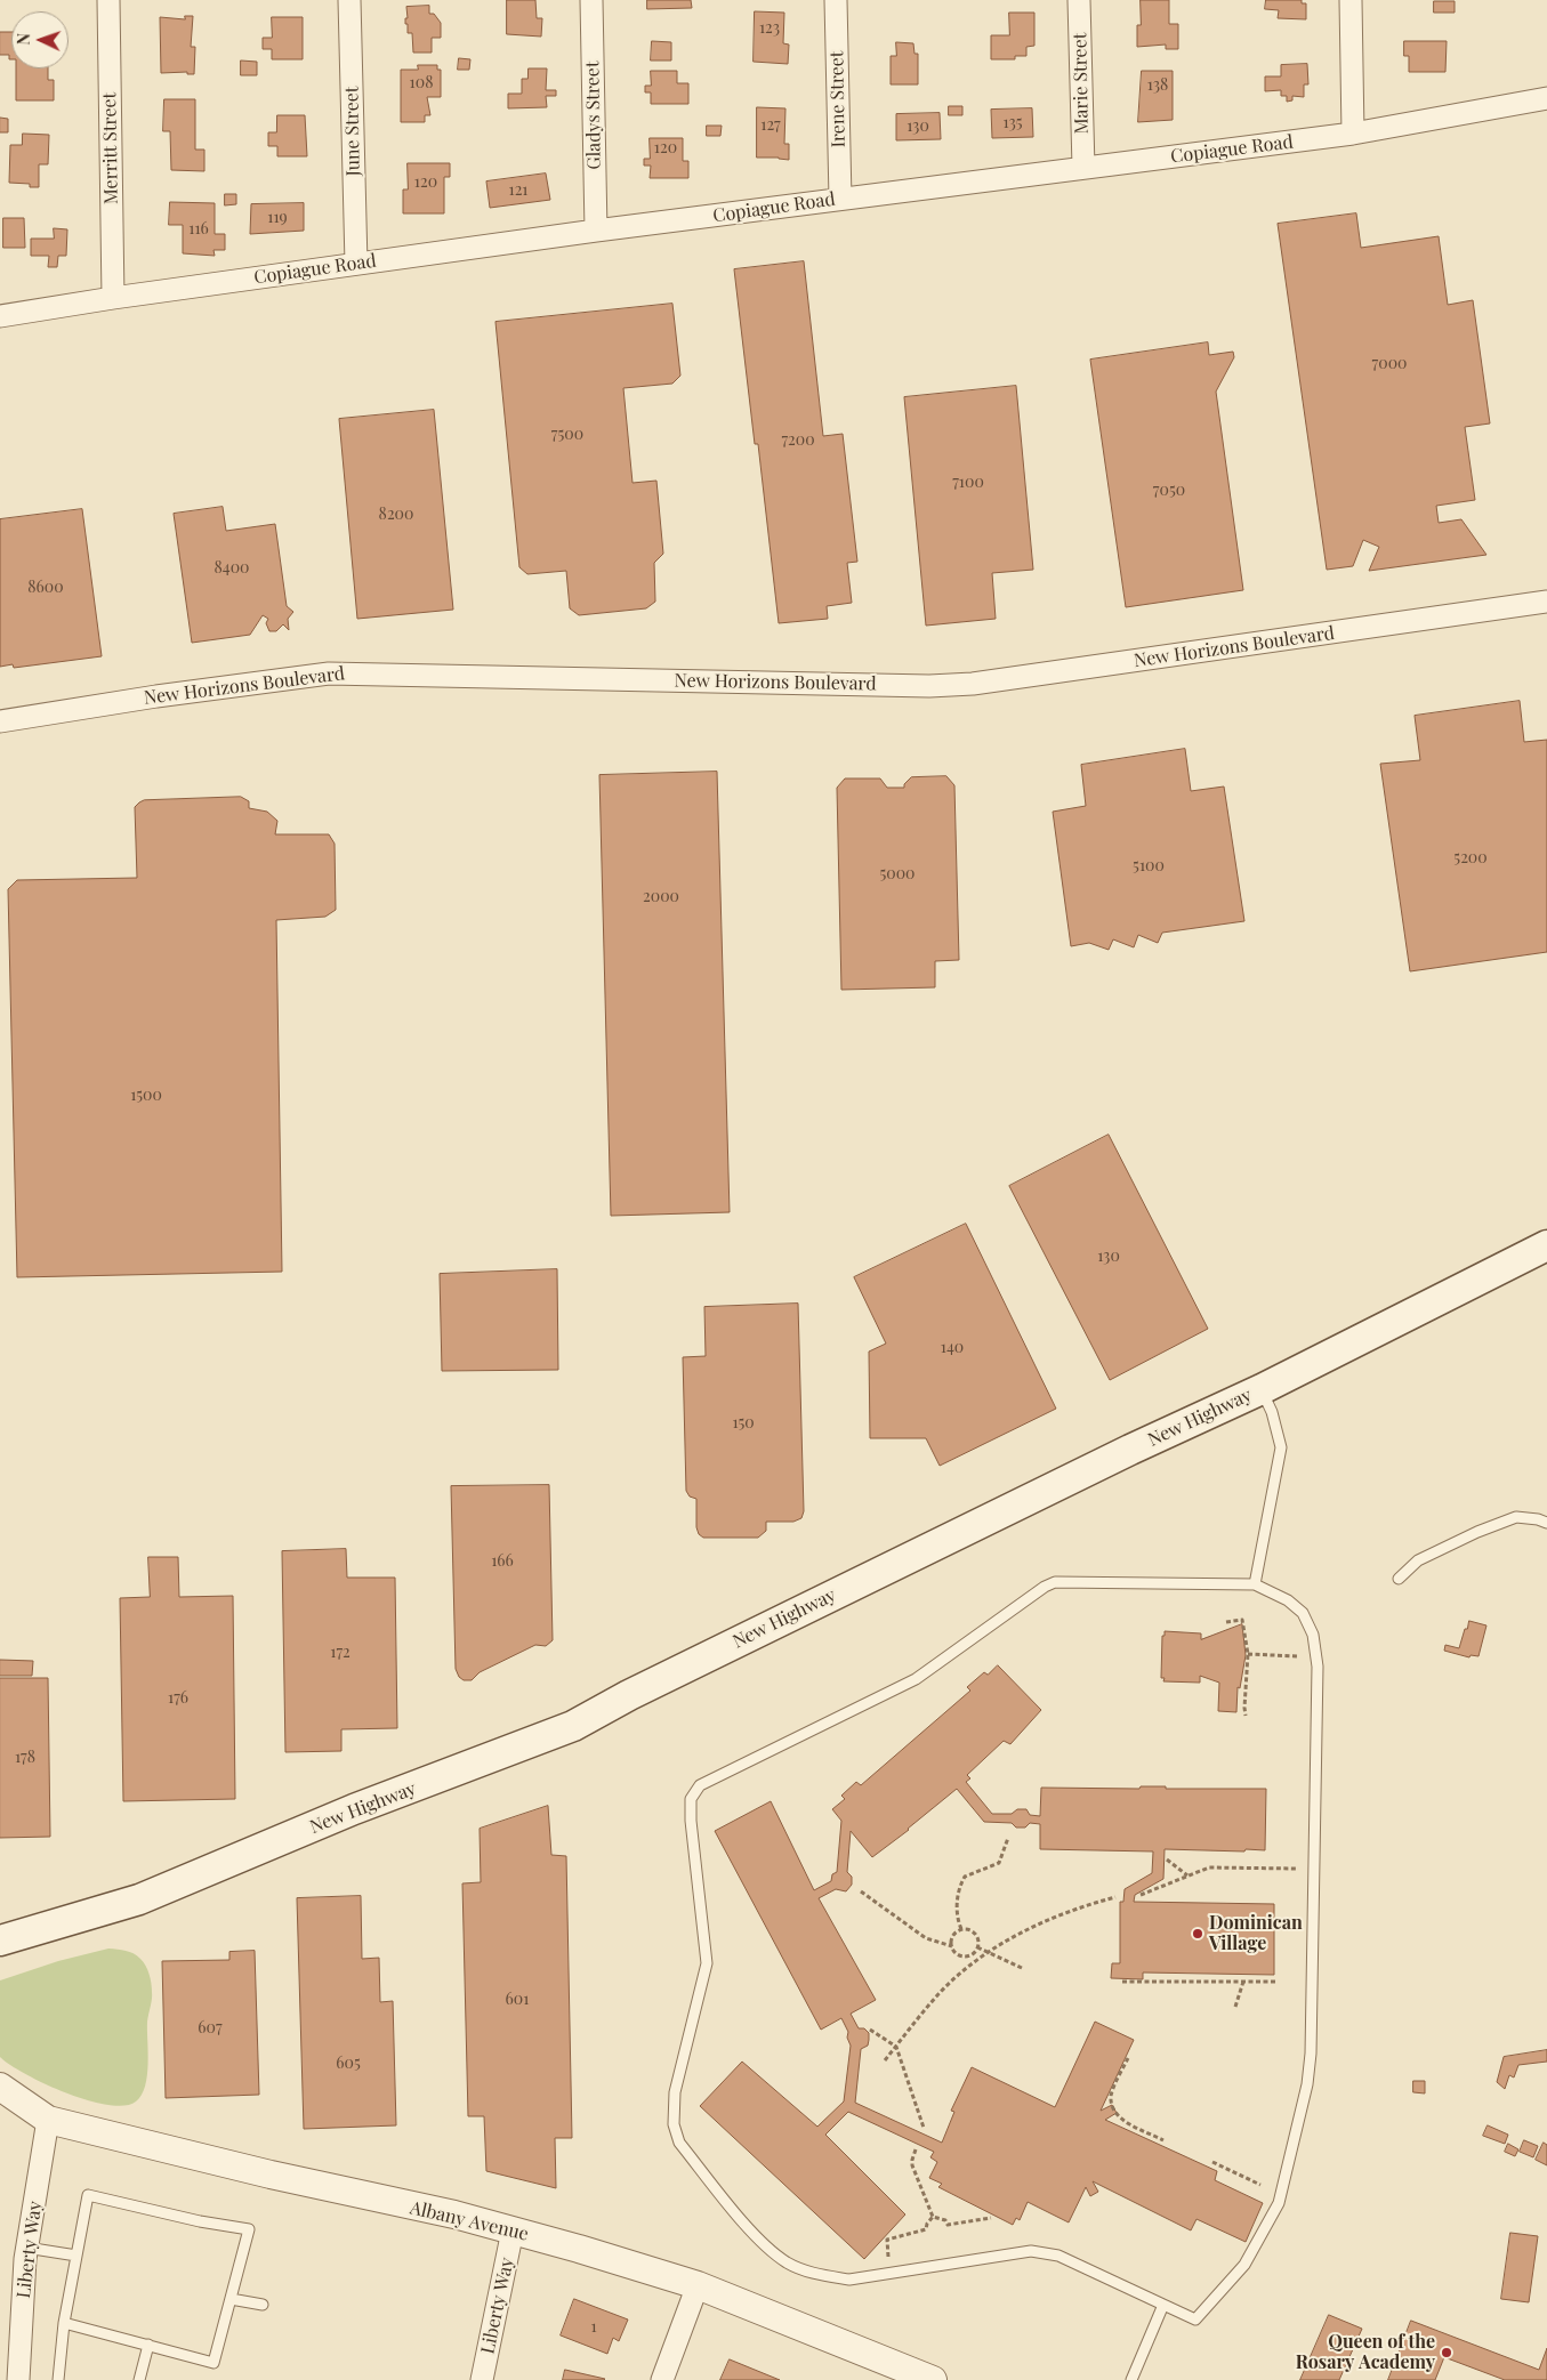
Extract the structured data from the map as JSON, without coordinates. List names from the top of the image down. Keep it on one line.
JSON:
{"streets":{"main road":["New Highway"],"street":["Marie Street","Irene Street","Gladys Street","June Street","Merritt Street","Copiague Road","New Horizons Boulevard","Albany Avenue","Liberty Way"]},"crossings":[["Marie Street","Copiague Road"],["Irene Street","Copiague Road"],["Gladys Street","Copiague Road"],["June Street","Copiague Road"],["Merritt Street","Copiague Road"],["Albany Avenue","Liberty Way"]],"places":["Dominican Village","Queen of the Rosary Academy"],"house_numbers":["123","108","138","135","127","130","120","120","121","119","116","7000","7500","7200","7100","7050","8200","8400","8600","5200","5100","5000","2000","1500","130","140","150","166","172","176","178","601","607","605","1"],"north":"left"}
